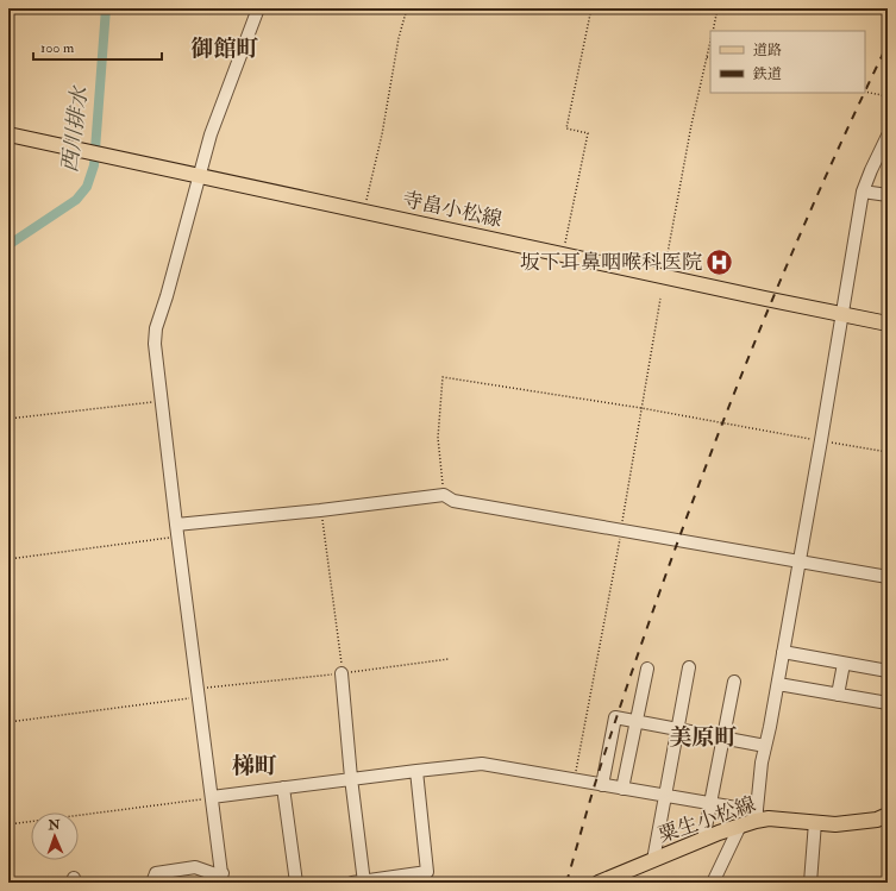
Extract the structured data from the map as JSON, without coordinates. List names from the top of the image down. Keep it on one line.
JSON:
{"streets":{"main road":["寺畠小松線","粟生小松線"]},"districts":["御館町","美原町","梯町"],"water":["西川排水"],"places":{"hospital":["坂下耳鼻咽喉科医院"]},"legend":["道路","鉄道"],"scale_bar":"100 m","north":"top"}
